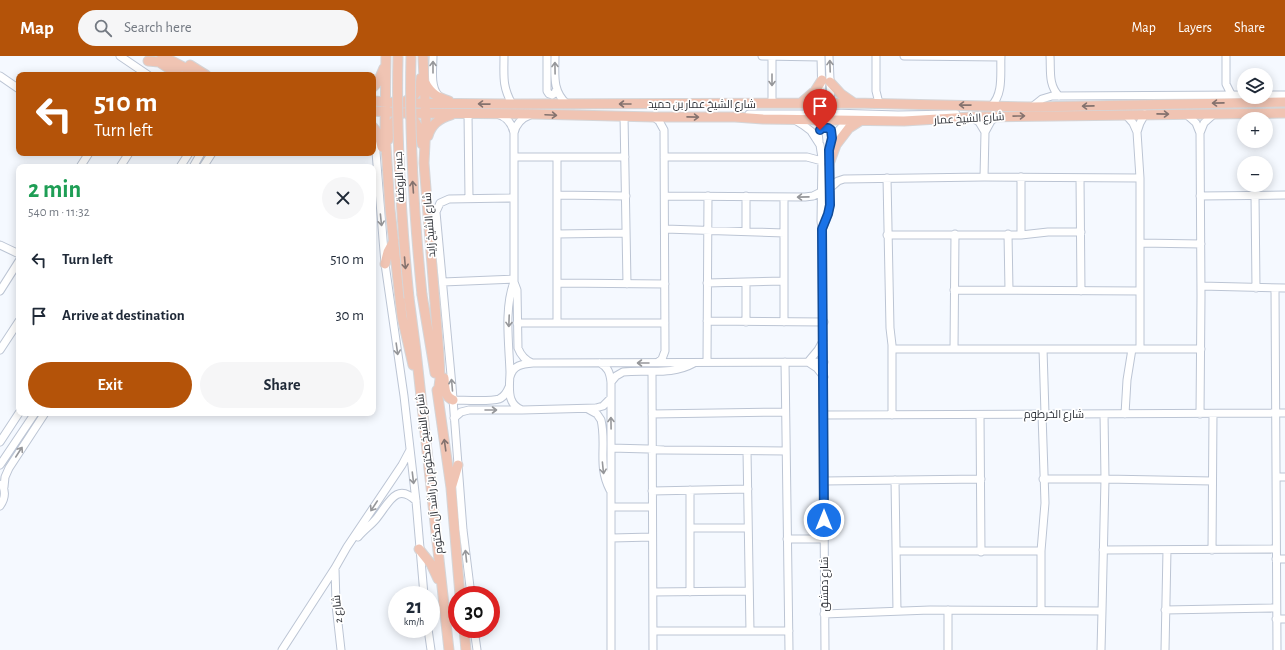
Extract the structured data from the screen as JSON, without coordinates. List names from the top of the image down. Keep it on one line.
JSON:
{"streets":{"main road":["شارع الشيخ عمار بن حميد","شارع الشيخ عمار","جسر الروضة","شارع الشيخ زايد","شارع الشيخ مكتوم بن راشد آل مكتوم"],"street":["شارع الخرطوم","شارع دمشق","شارع 2"]},"crossings":[["شارع الشيخ عمار بن حميد","شارع الشيخ عمار"],["شارع الشيخ عمار بن حميد","شارع الشيخ زايد"],["شارع الشيخ عمار","شارع دمشق"],["جسر الروضة","شارع الشيخ مكتوم بن راشد آل مكتوم"],["شارع الشيخ زايد","شارع الشيخ مكتوم بن راشد آل مكتوم"],["شارع الخرطوم","شارع دمشق"]],"page":{"header":"Map","search":"Search here","nav":["Map","Layers","Share"],"map_buttons":["+","−"],"turn":["510 m","Turn left"],"heading":["2 min","540 m · 11:32"],"list":[{"name":"Turn left","value":"510 m"},{"name":"Arrive at destination","value":"30 m"}],"buttons":["Exit","Share"],"speed":"21 km/h","limit":"30"}}
